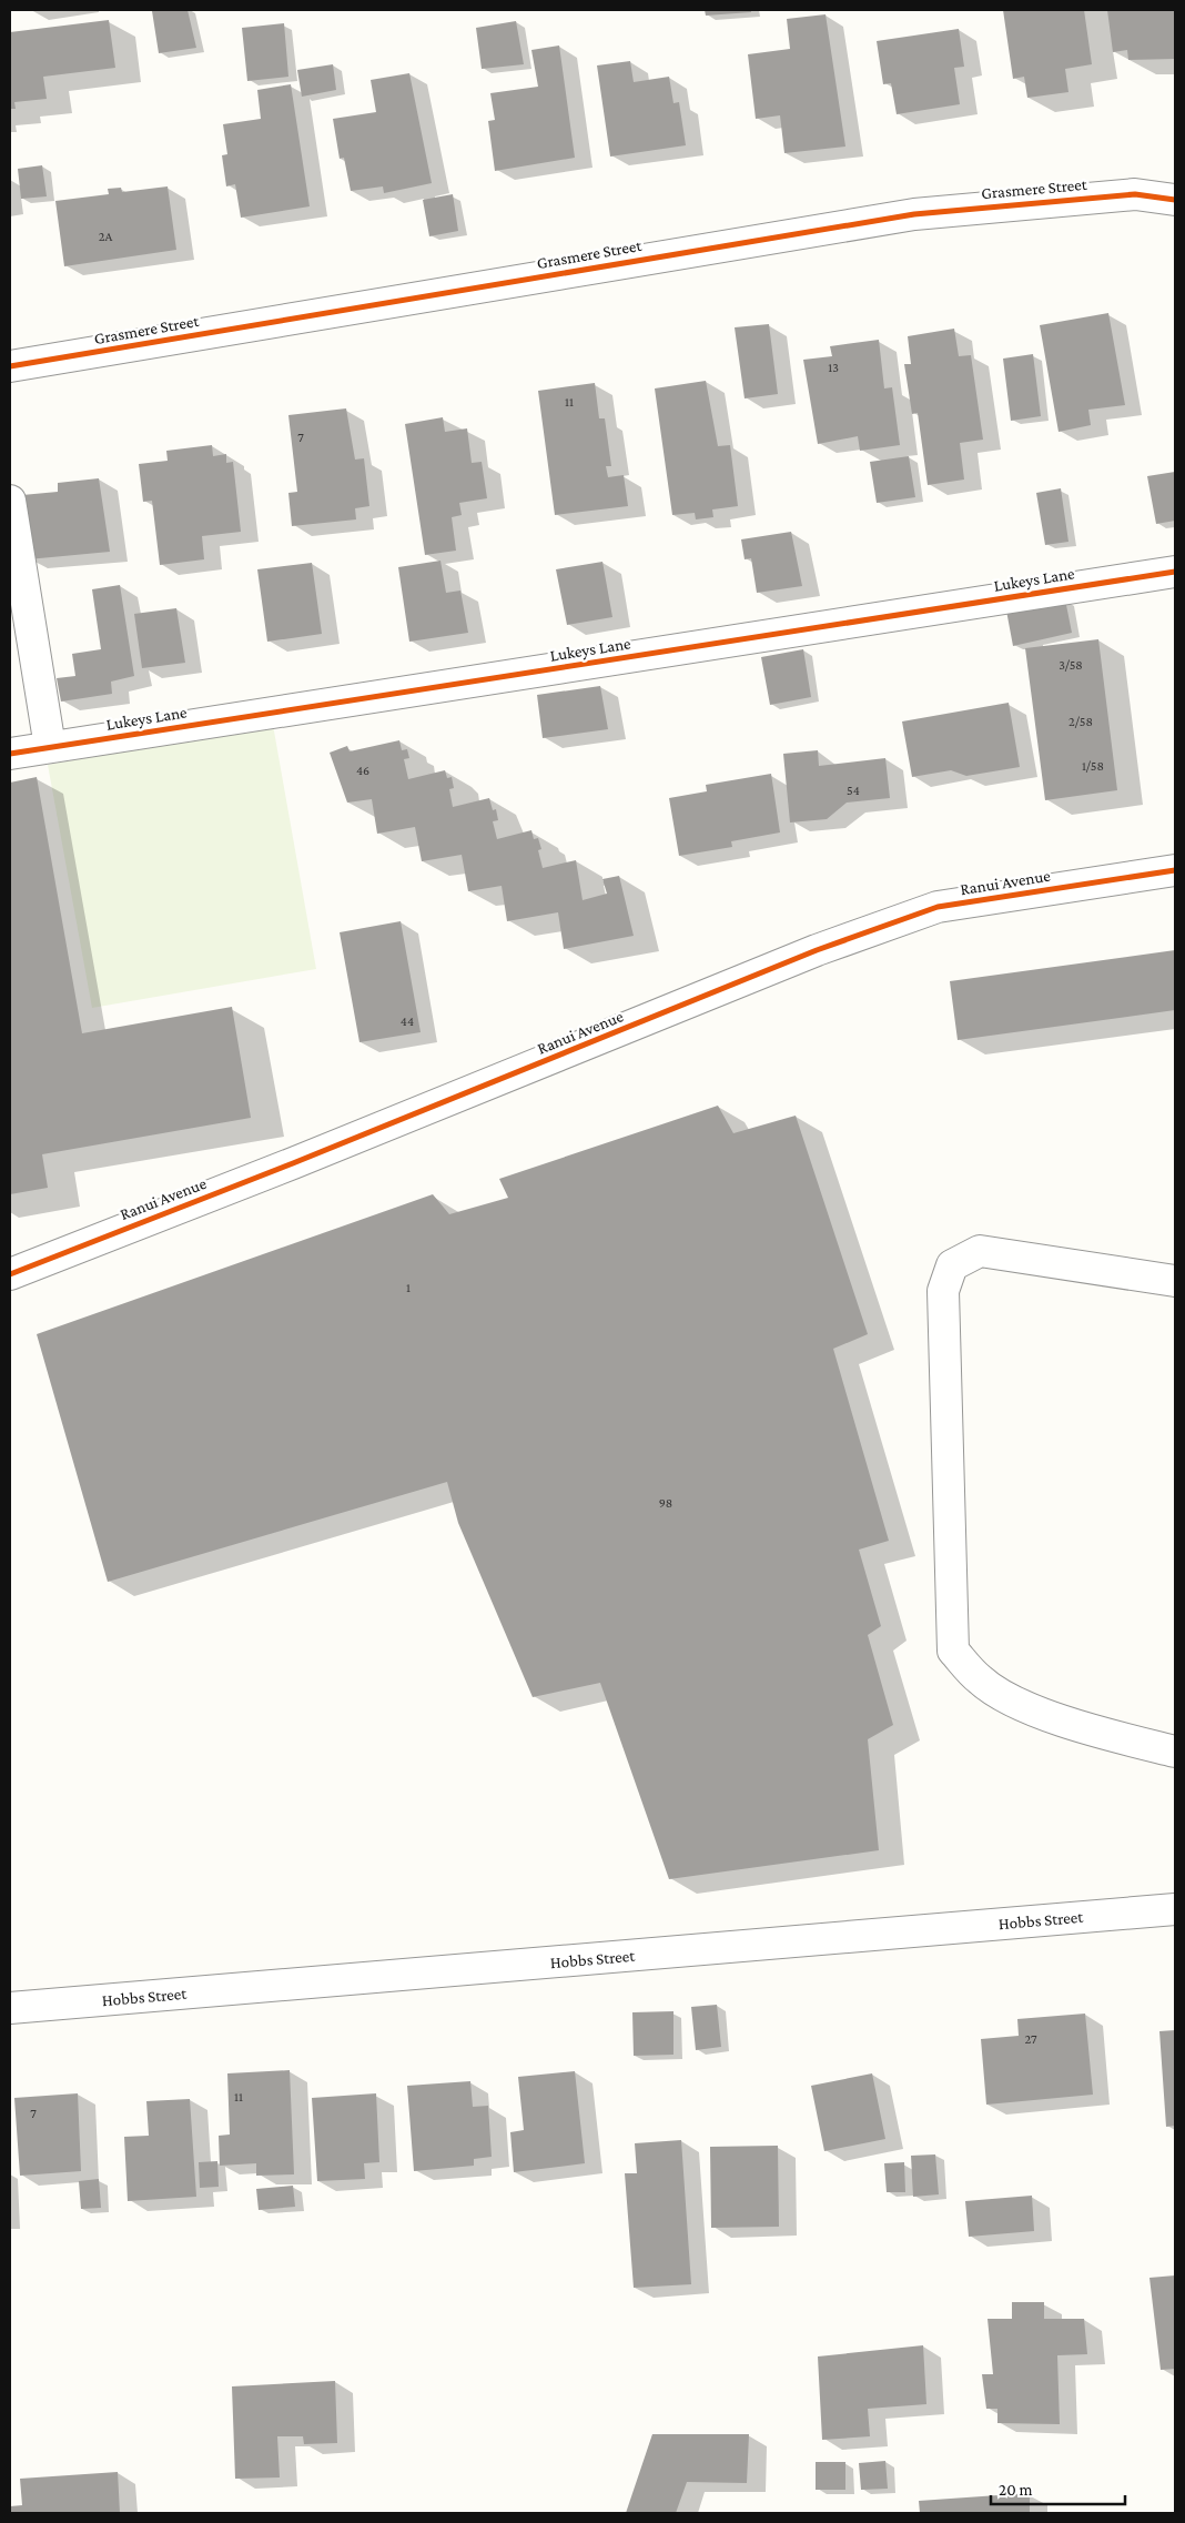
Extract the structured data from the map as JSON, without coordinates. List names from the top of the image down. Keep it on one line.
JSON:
{"streets":{"street":["Grasmere Street","Lukeys Lane","Ranui Avenue","Hobbs Street"]},"house_numbers":["2A","13","11","7","3/58","2/58","1/58","46","54","44","1","98","27","11","7"],"scale_bar":"20 m"}
